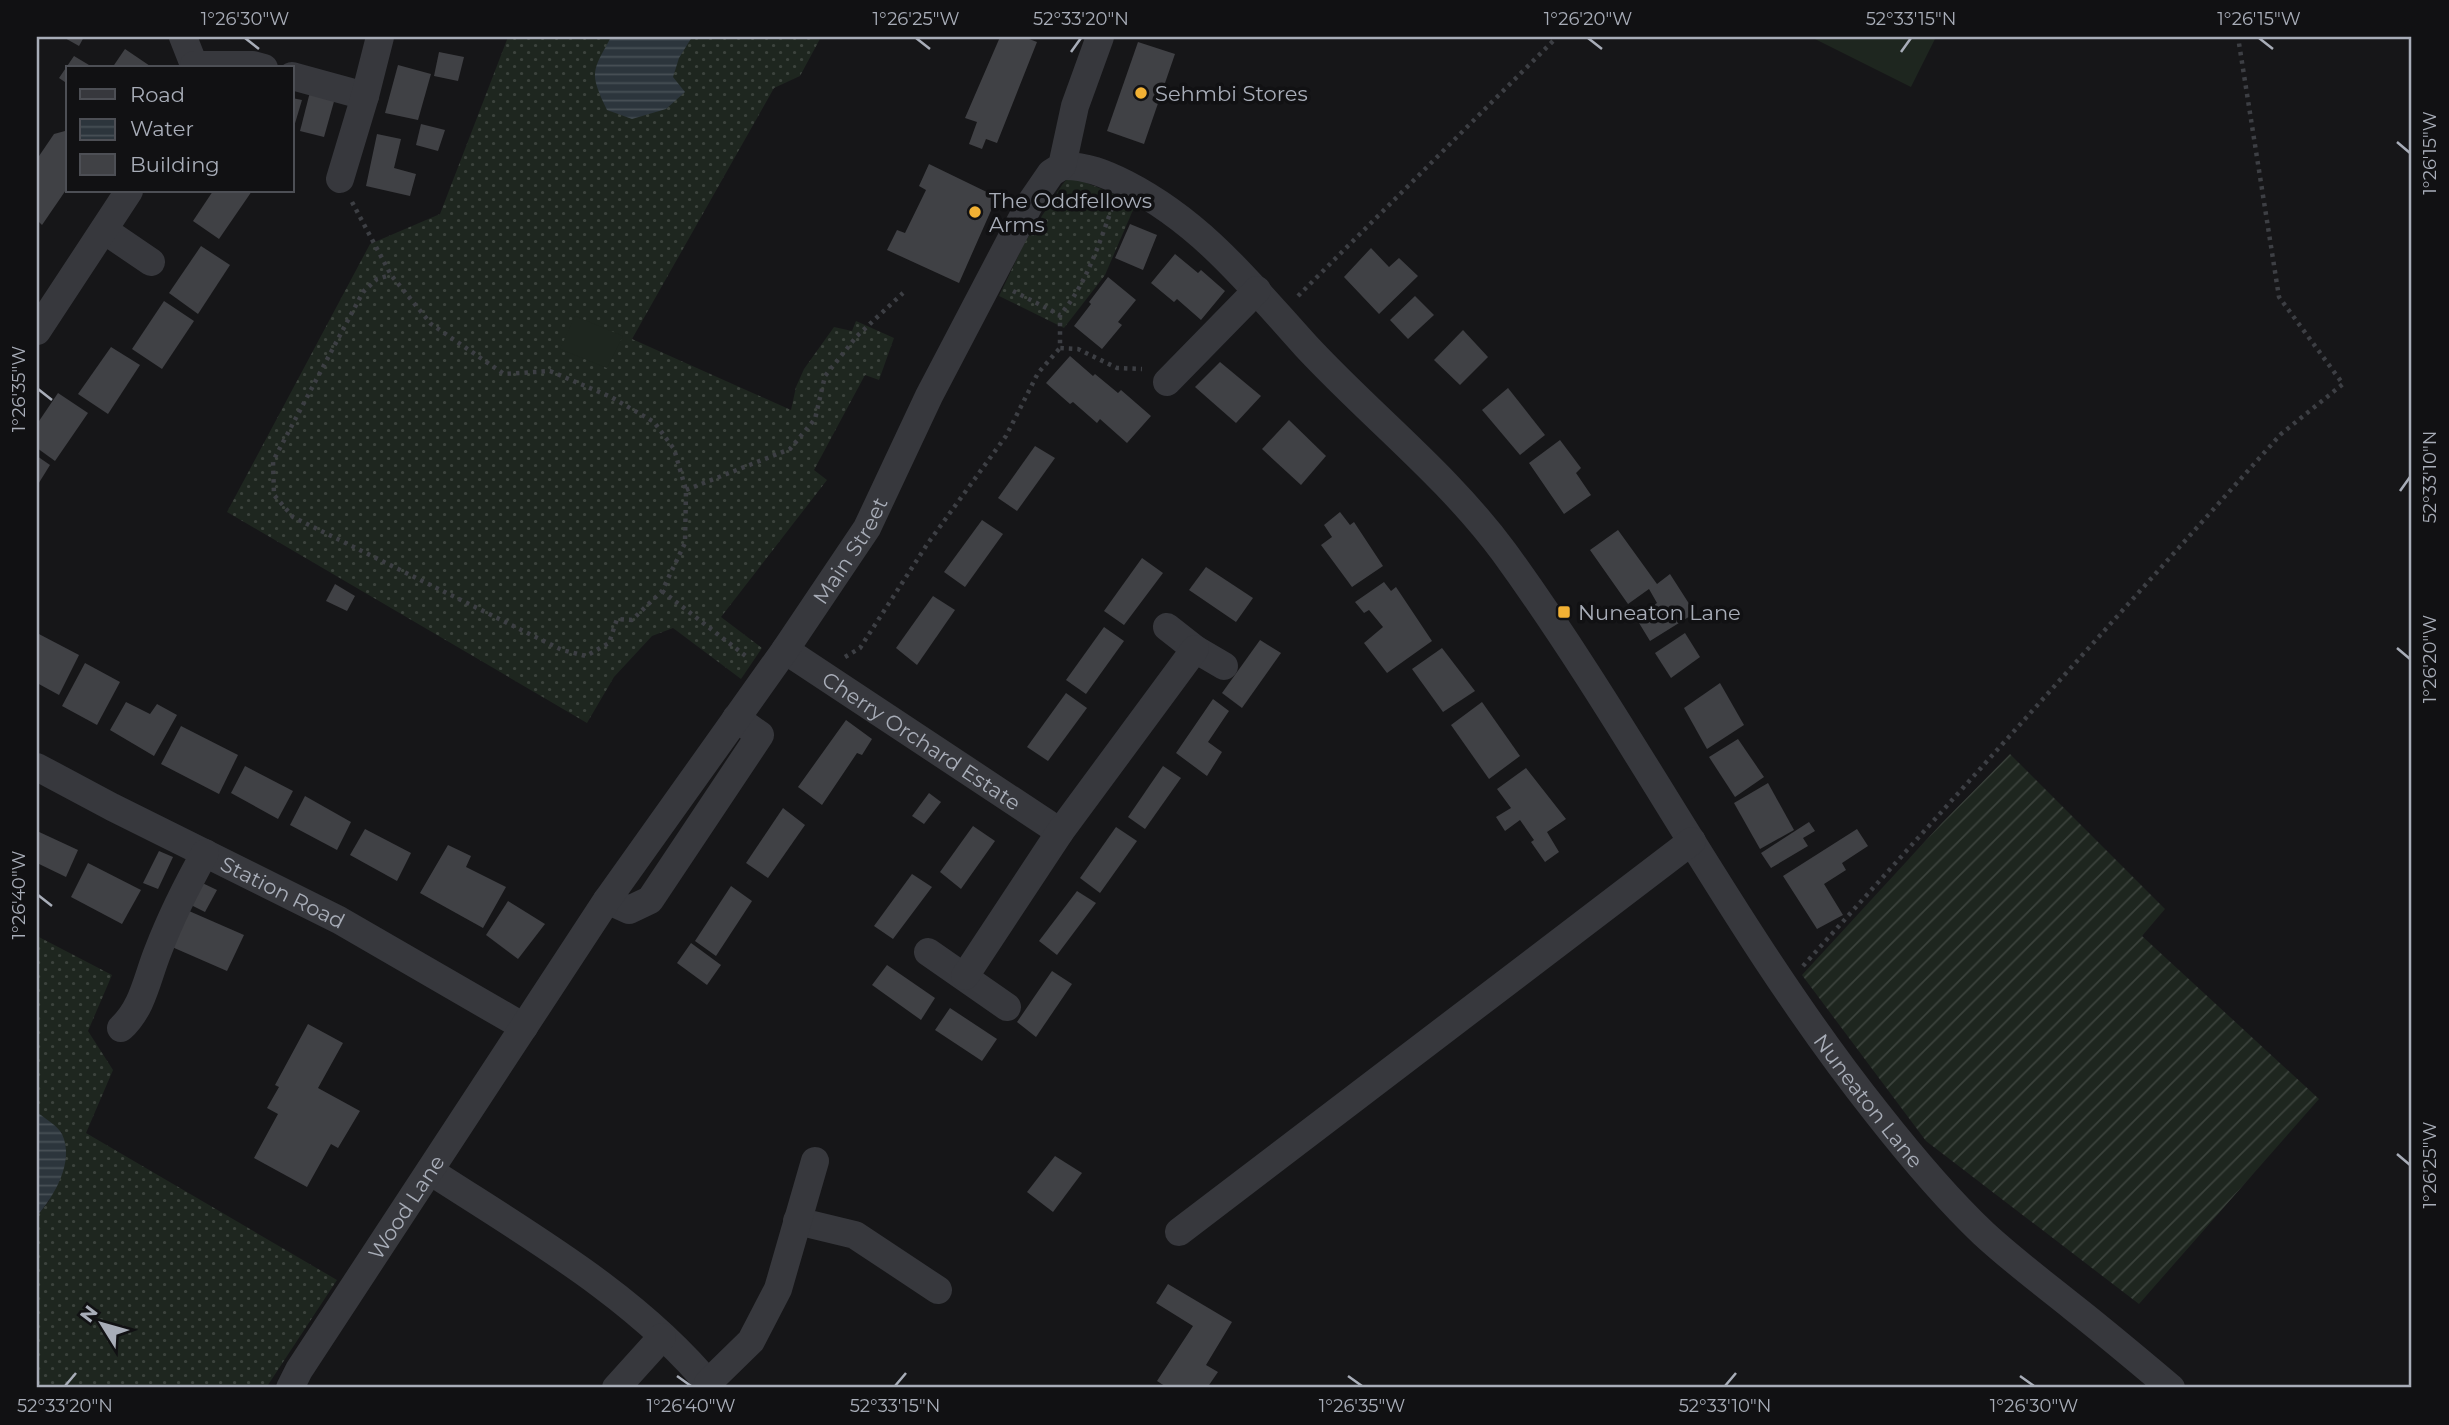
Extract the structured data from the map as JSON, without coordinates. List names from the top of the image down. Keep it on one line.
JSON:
{"streets":{"street":["Main Street","Cherry Orchard Estate","Station Road","Nuneaton Lane","Wood Lane"]},"crossings":[["Main Street","Cherry Orchard Estate"],["Main Street","Station Road"],["Main Street","Nuneaton Lane"],["Main Street","Wood Lane"],["Station Road","Wood Lane"]],"places":{"other":["Sehmbi Stores","The Oddfellows Arms"],"transit":["Nuneaton Lane"]},"legend":["Road","Water","Building"],"north":"top left","coordinates":["1°26'30\"W","1°26'25\"W","52°33'20\"N","1°26'20\"W","52°33'15\"N","1°26'15\"W","1°26'35\"W","52°33'10\"N","1°26'40\"W"]}
